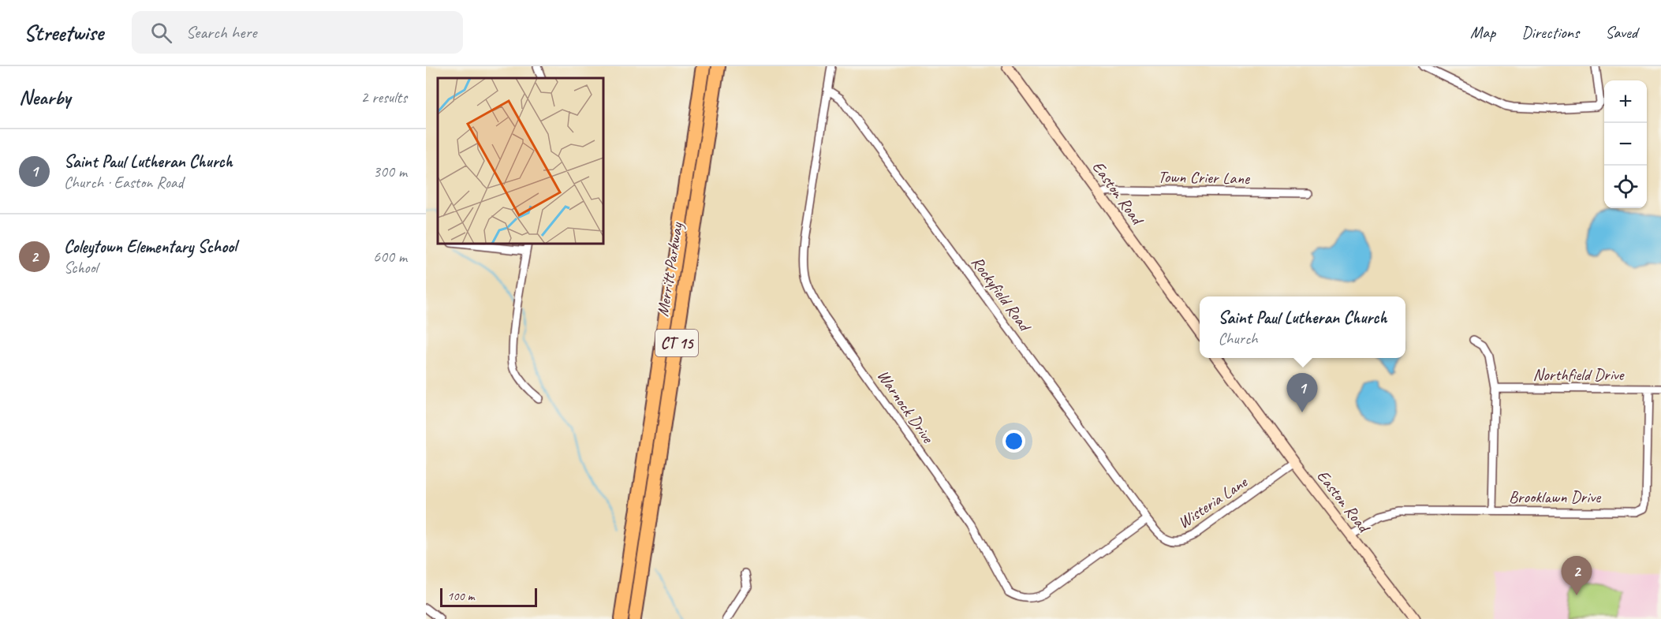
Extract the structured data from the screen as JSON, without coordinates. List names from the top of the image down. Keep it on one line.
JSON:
{"streets":{"highway":["Merritt Parkway","CT 15"],"main road":["Easton Road"],"street":["Town Crier Lane","Rockyfield Road","Northfield Drive","Warnock Drive","Brooklawn Drive","Wisteria Lane"]},"crossings":[["Town Crier Lane","Easton Road"],["Easton Road","Brooklawn Drive"],["Easton Road","Wisteria Lane"],["Rockyfield Road","Warnock Drive"],["Rockyfield Road","Wisteria Lane"],["Northfield Drive","Brooklawn Drive"],["Warnock Drive","Wisteria Lane"]],"scale_bar":"100 m","page":{"header":"Streetwise","search":"Search here","nav":["Map","Directions","Saved"],"heading":["Nearby","2 results"],"map_buttons":["+","−"],"list":[{"mark":"1","name":"Saint Paul Lutheran Church","note":"Church · Easton Road","value":"300 m"},{"mark":"2","name":"Coleytown Elementary School","note":"School","value":"600 m"}],"popup":["Saint Paul Lutheran Church","Church"],"pins":["1","2"],"scale":"100 m"}}
